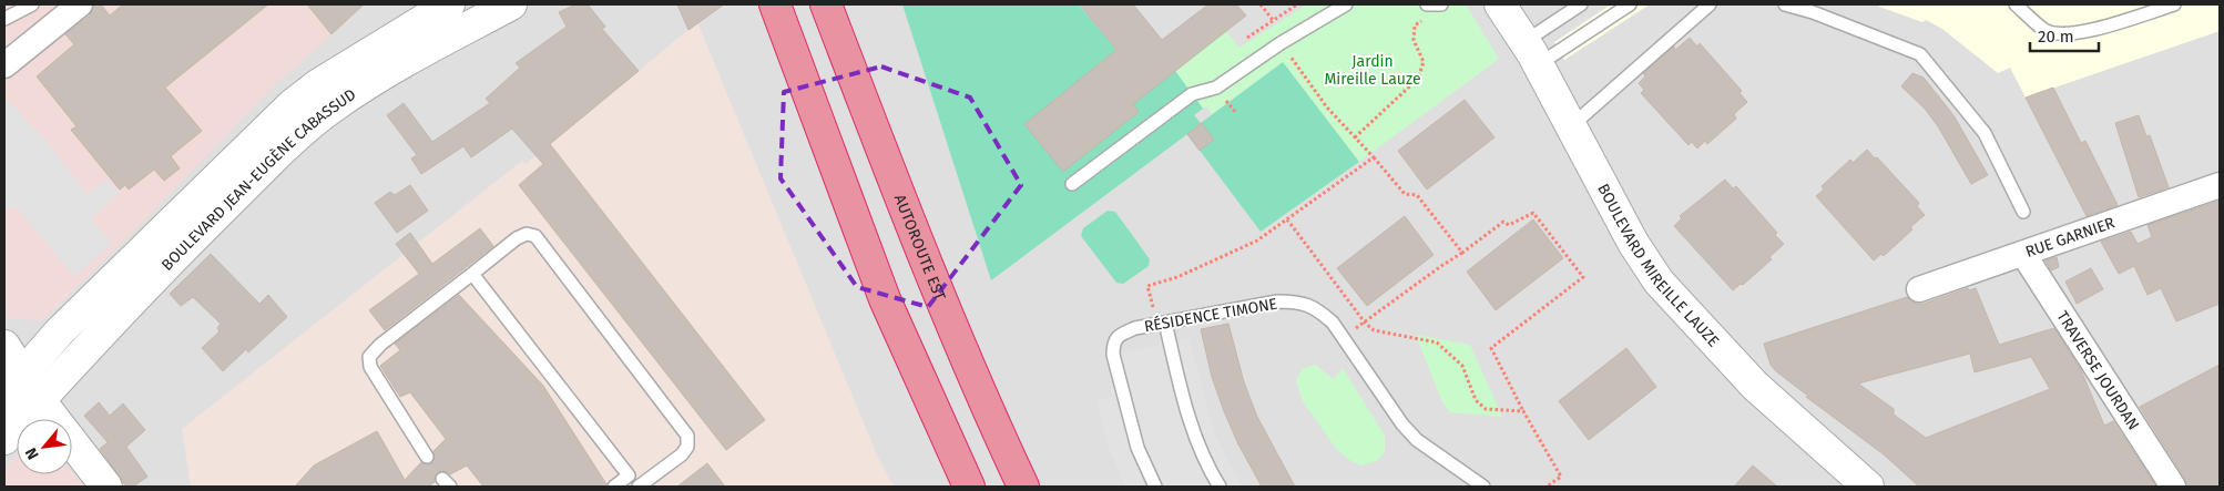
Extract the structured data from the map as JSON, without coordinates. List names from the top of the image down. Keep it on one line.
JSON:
{"streets":{"highway":["AUTOROUTE EST"],"street":["BOULEVARD JEAN-EUGÈNE CABASSUD","RUE GARNIER","BOULEVARD MIREILLE LAUZE","TRAVERSE JOURDAN"],"lane":["RÉSIDENCE TIMONE"]},"crossings":[["RUE GARNIER","TRAVERSE JOURDAN"]],"parks":["Jardin Mireille Lauze"],"scale_bar":"20 m","north":"bottom left"}
